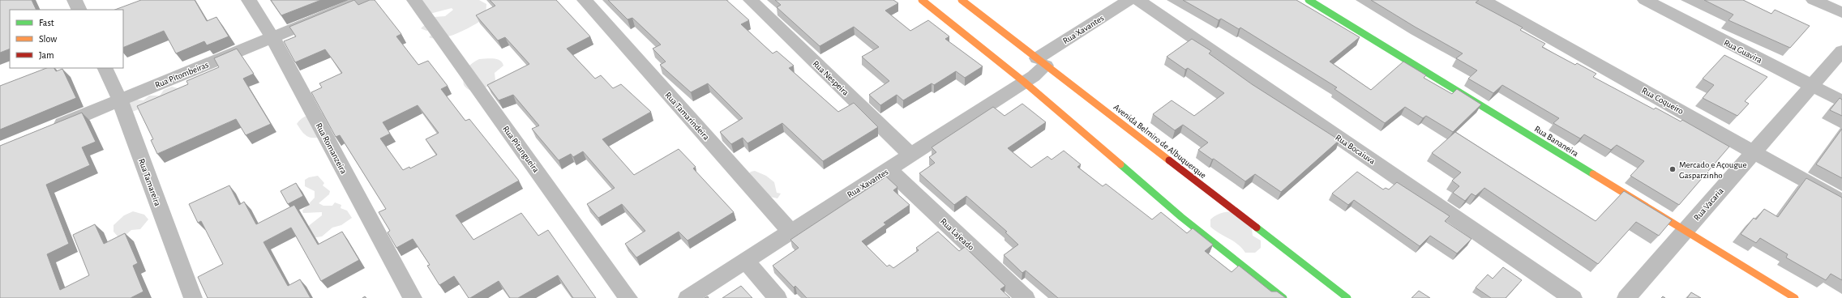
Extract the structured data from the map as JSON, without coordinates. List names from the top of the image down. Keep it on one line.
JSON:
{"streets":{"main road":["Avenida Belmiro de Albuquerque","Rua Bananeira"],"street":["Rua Xavantes","Rua Guavira","Rua Pitombeiras","Rua Nespeira","Rua Coqueiro","Rua Tamarindeira","Rua Romanzeira","Rua Pitangueira","Rua Bocaiuva","Rua Tamareira","Rua Vacaria","Rua Lajeado"]},"crossings":[["Rua Xavantes","Rua Nespeira"],["Rua Xavantes","Rua Tamarindeira"],["Rua Xavantes","Avenida Belmiro de Albuquerque"],["Rua Xavantes","Rua Lajeado"],["Rua Guavira","Rua Vacaria"],["Rua Pitombeiras","Rua Romanzeira"],["Rua Pitombeiras","Rua Tamareira"],["Rua Coqueiro","Rua Vacaria"],["Rua Bananeira","Rua Vacaria"]],"places":["Mercado e Açougue Gasparzinho"],"legend":["Fast","Slow","Jam"]}
